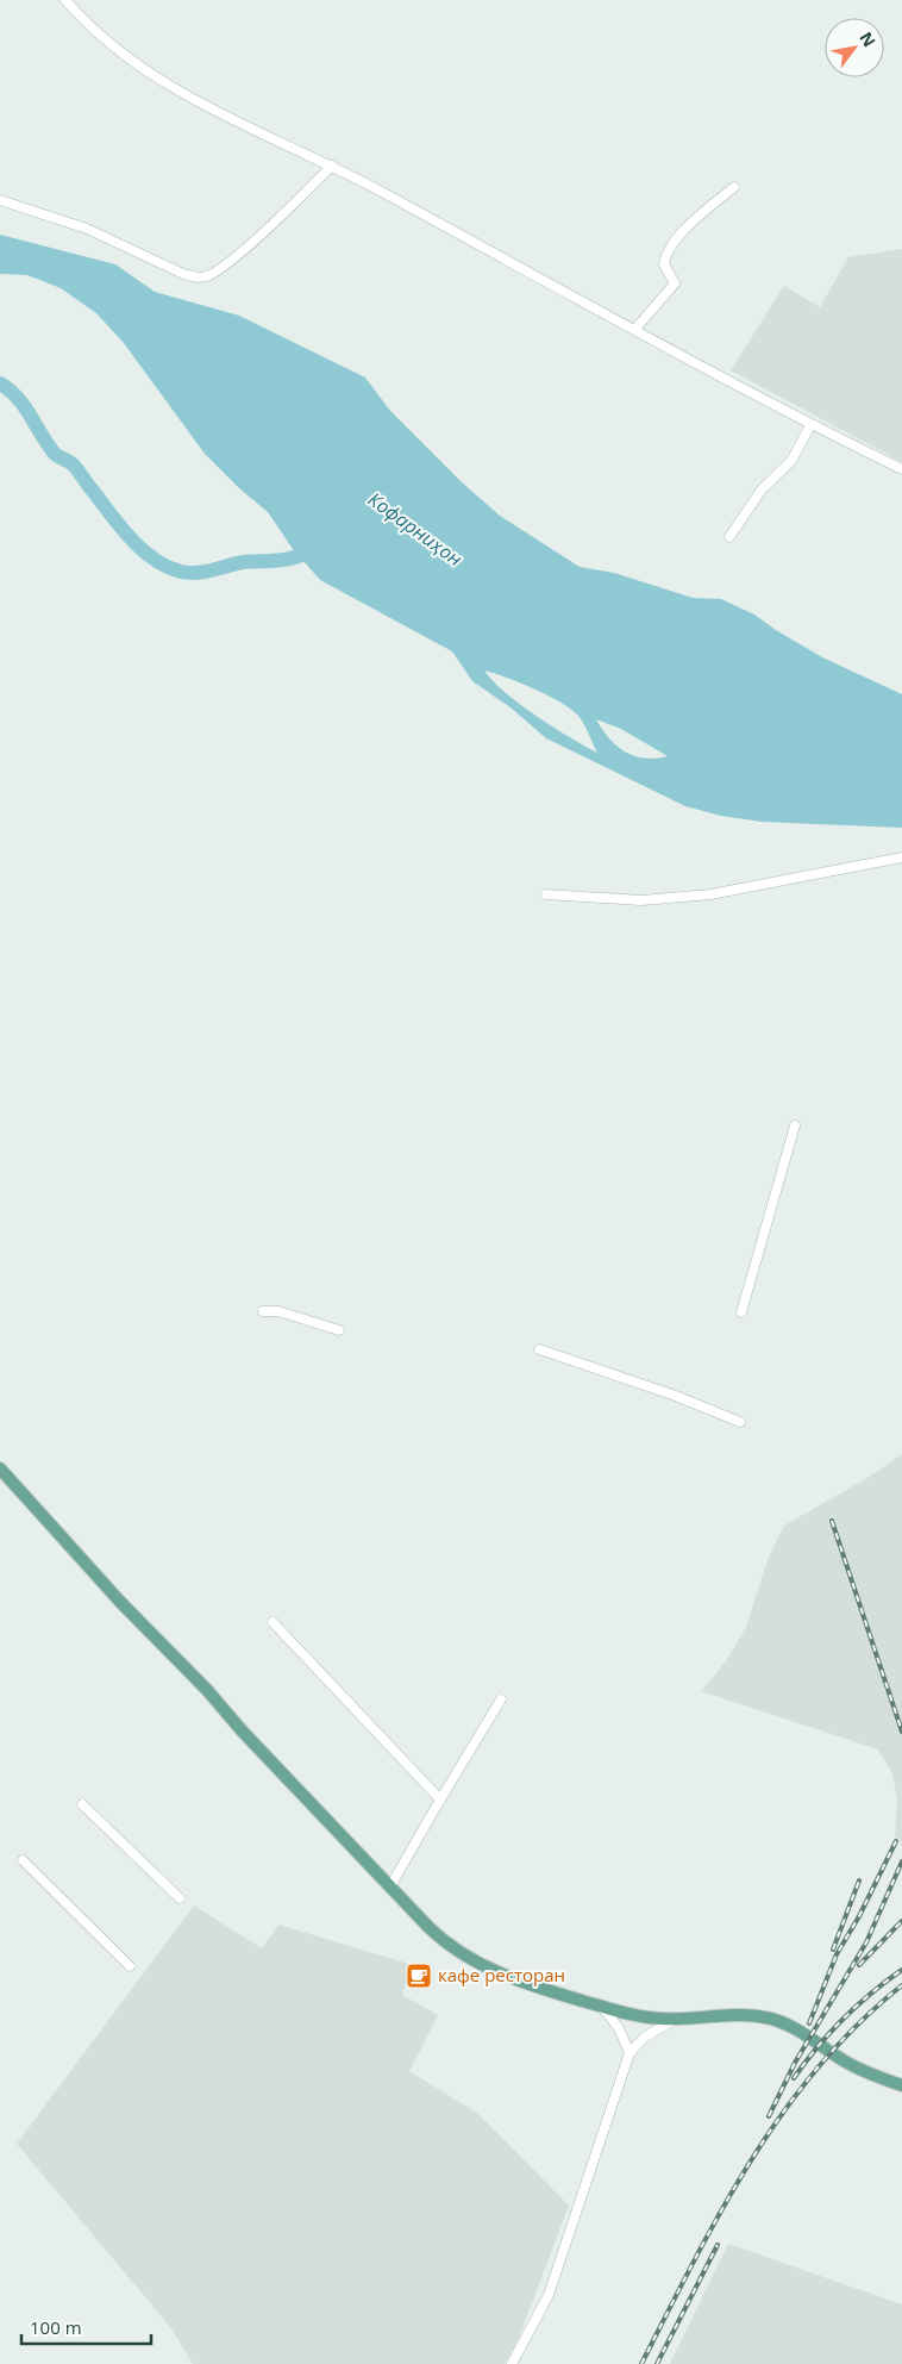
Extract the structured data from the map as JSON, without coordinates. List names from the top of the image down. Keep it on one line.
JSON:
{"water":["Кофарниҳон"],"places":{"cafe":["кафе ресторан"]},"scale_bar":"100 m","north":"top right"}
